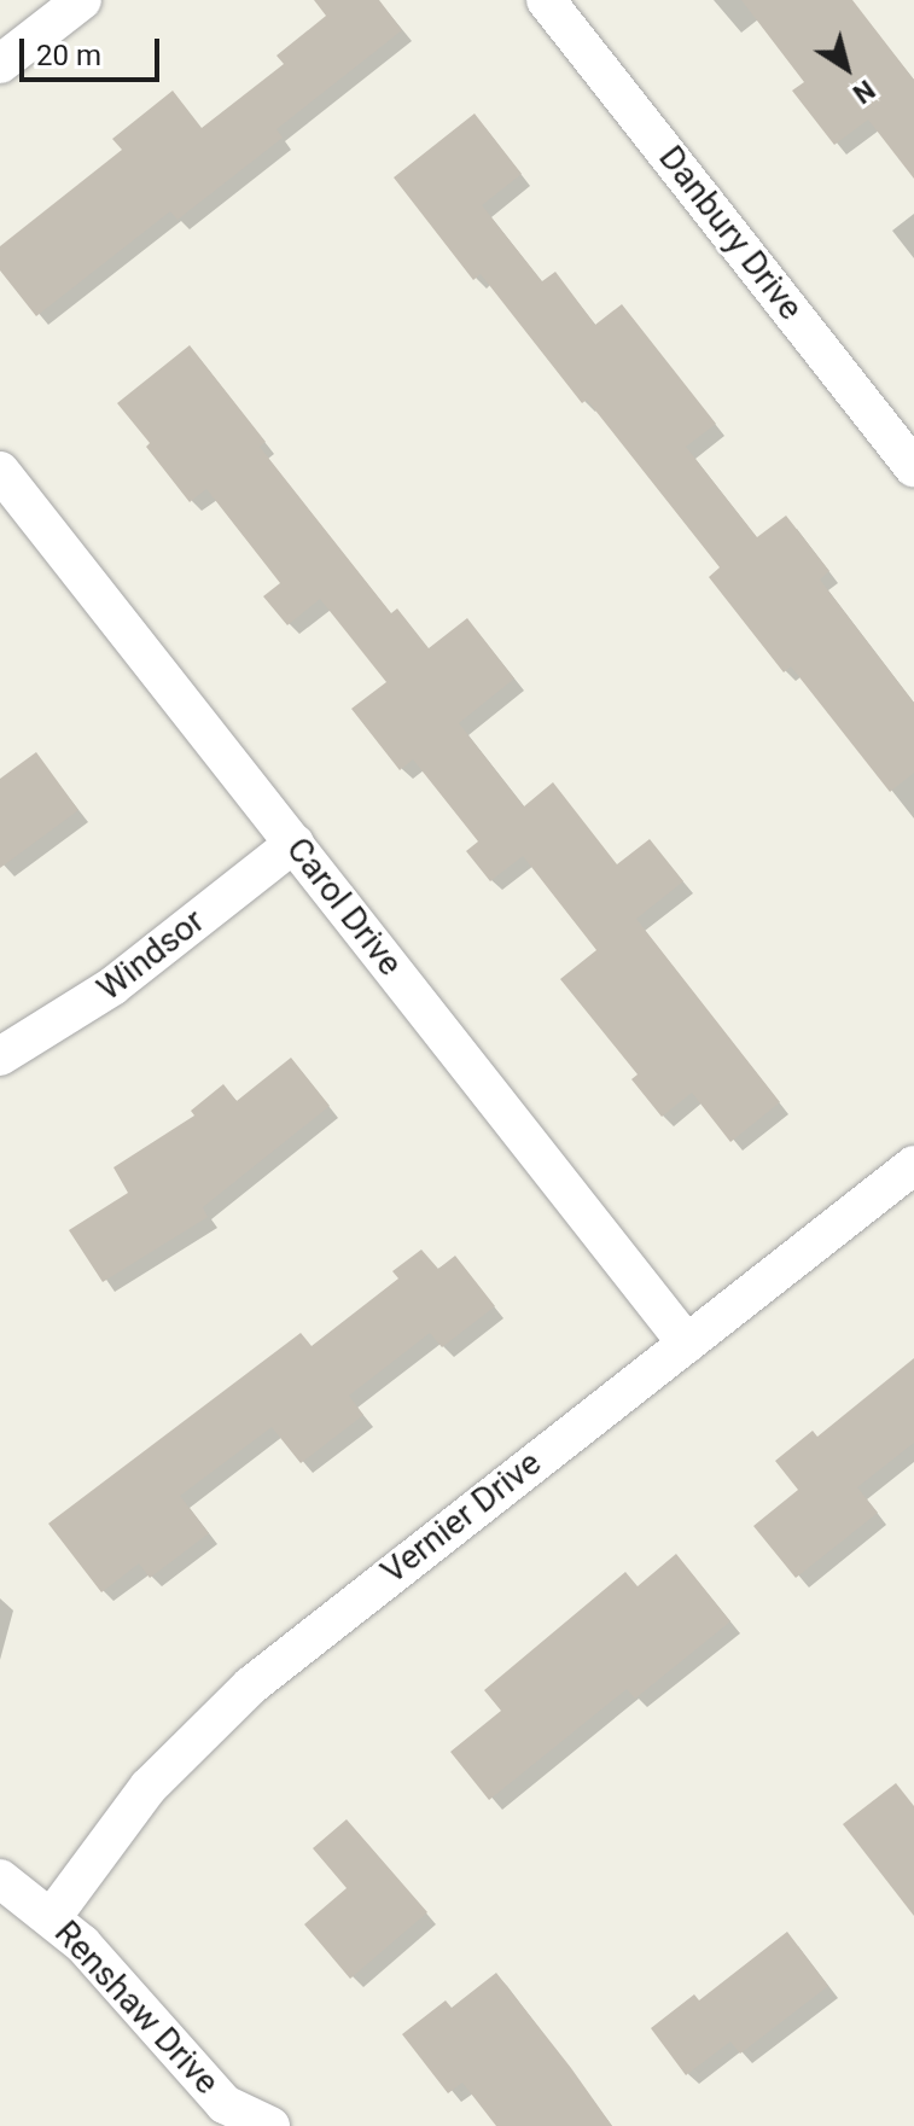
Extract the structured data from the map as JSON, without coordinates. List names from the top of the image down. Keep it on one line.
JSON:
{"streets":{"street":["Danbury Drive","Carol Drive","Windsor","Vernier Drive","Renshaw Drive"]},"crossings":[["Carol Drive","Windsor"],["Carol Drive","Vernier Drive"],["Vernier Drive","Renshaw Drive"]],"scale_bar":"20 m","north":"bottom right"}
